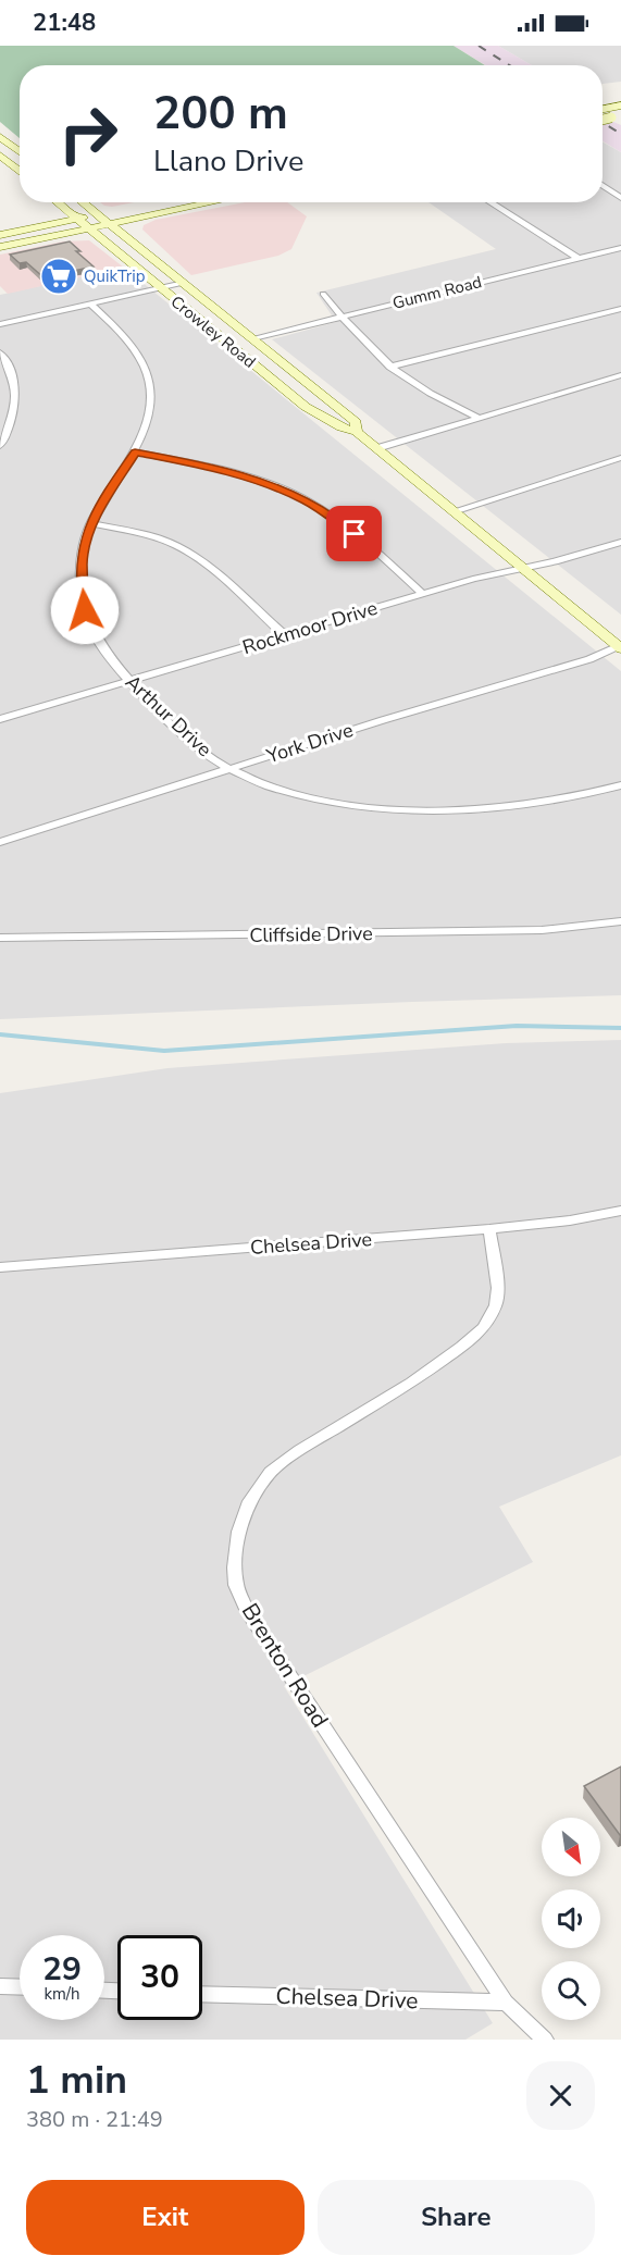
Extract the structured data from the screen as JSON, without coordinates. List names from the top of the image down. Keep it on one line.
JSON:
{"streets":{"main road":["Crowley Road"],"street":["Gumm Road","Rockmoor Drive","Arthur Drive","York Drive","Cliffside Drive","Chelsea Drive","Brenton Road"]},"crossings":[["Gumm Road","Crowley Road"],["Crowley Road","Rockmoor Drive"],["Crowley Road","York Drive"],["Rockmoor Drive","Arthur Drive"],["Arthur Drive","York Drive"],["Chelsea Drive","Brenton Road"]],"places":{"supermarket":["QuikTrip"]},"north":"bottom right","page":{"status":"21:48","turn":["200 m","Llano Drive"],"speed":"29 km/h","limit":"30","heading":["1 min","380 m · 21:49"],"buttons":["Exit","Share"]}}
